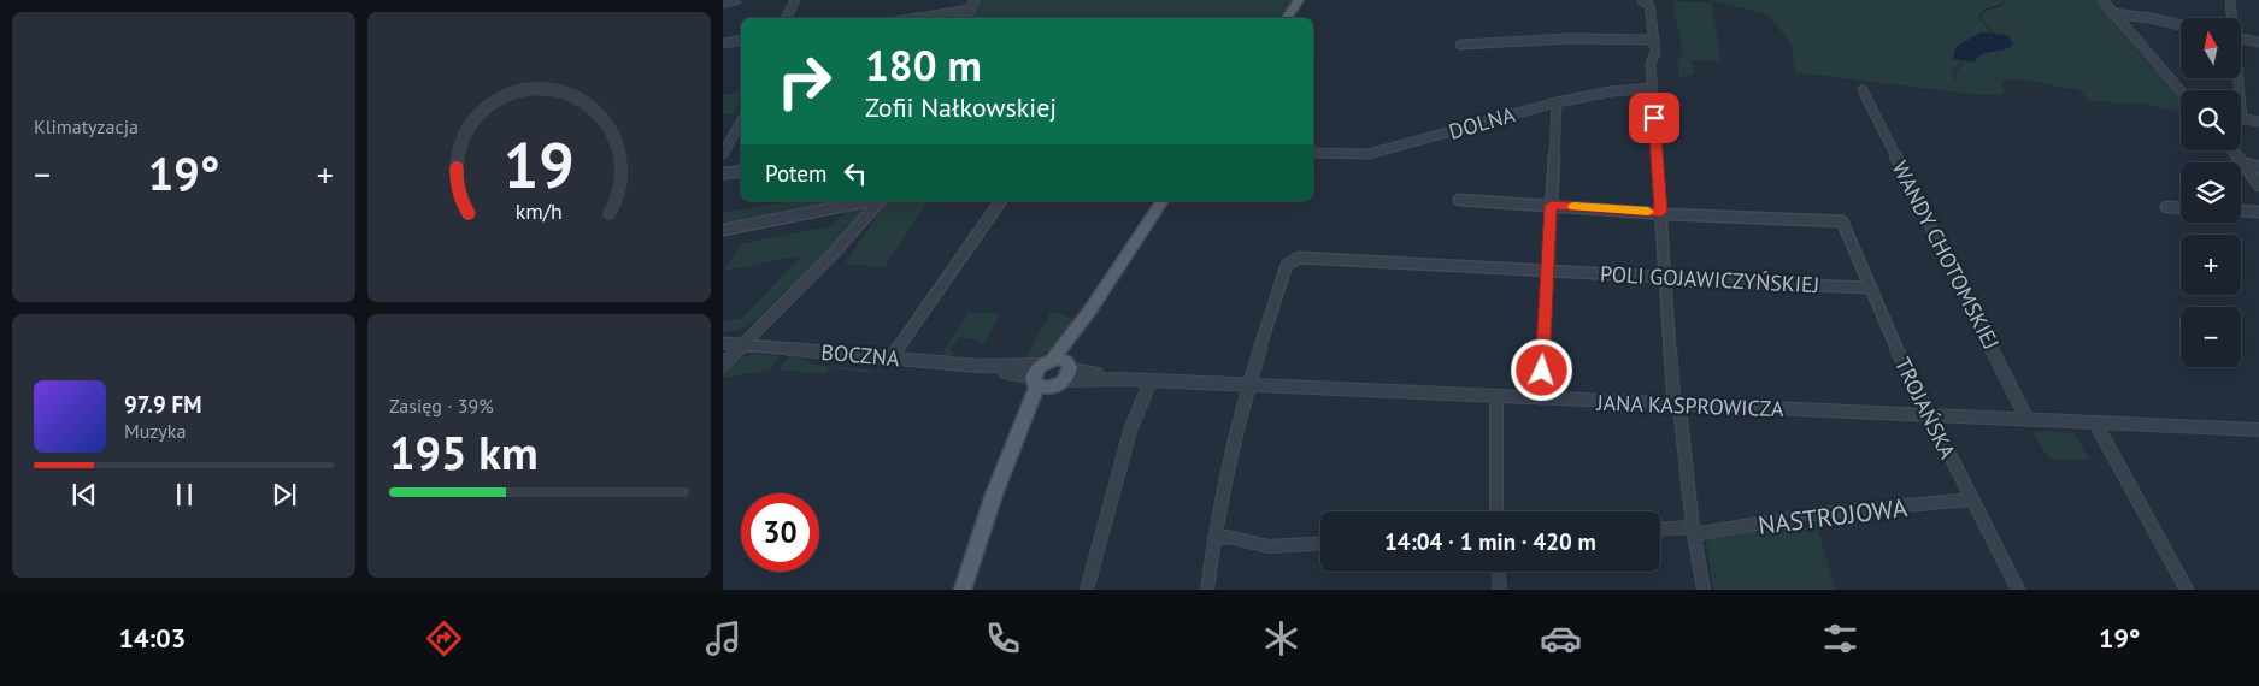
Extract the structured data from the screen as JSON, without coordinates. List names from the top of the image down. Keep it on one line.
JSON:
{"streets":{"street":["DOLNA","WANDY CHOTOMSKIEJ","POLI GOJAWICZYŃSKIEJ","BOCZNA","JANA KASPROWICZA","TROJAŃSKA","NASTROJOWA"]},"crossings":[["WANDY CHOTOMSKIEJ","JANA KASPROWICZA"],["POLI GOJAWICZYŃSKIEJ","JANA KASPROWICZA"],["POLI GOJAWICZYŃSKIEJ","TROJAŃSKA"],["BOCZNA","JANA KASPROWICZA"],["JANA KASPROWICZA","TROJAŃSKA"],["TROJAŃSKA","NASTROJOWA"]],"north":"top","page":{"tile":["Klimatyzacja",["Zasięg · 39%","195 km"]],"map_buttons":["+","−"],"turn":["180 m","Zofii Nałkowskiej"],"then":"Potem","heat":["−","19°","+"],"song":["97.9 FM","Muzyka"],"limit":"30","trip":"14:04 · 1 min · 420 m","tabs":["14:03","19°"],"gauge":["19","km/h"]}}
